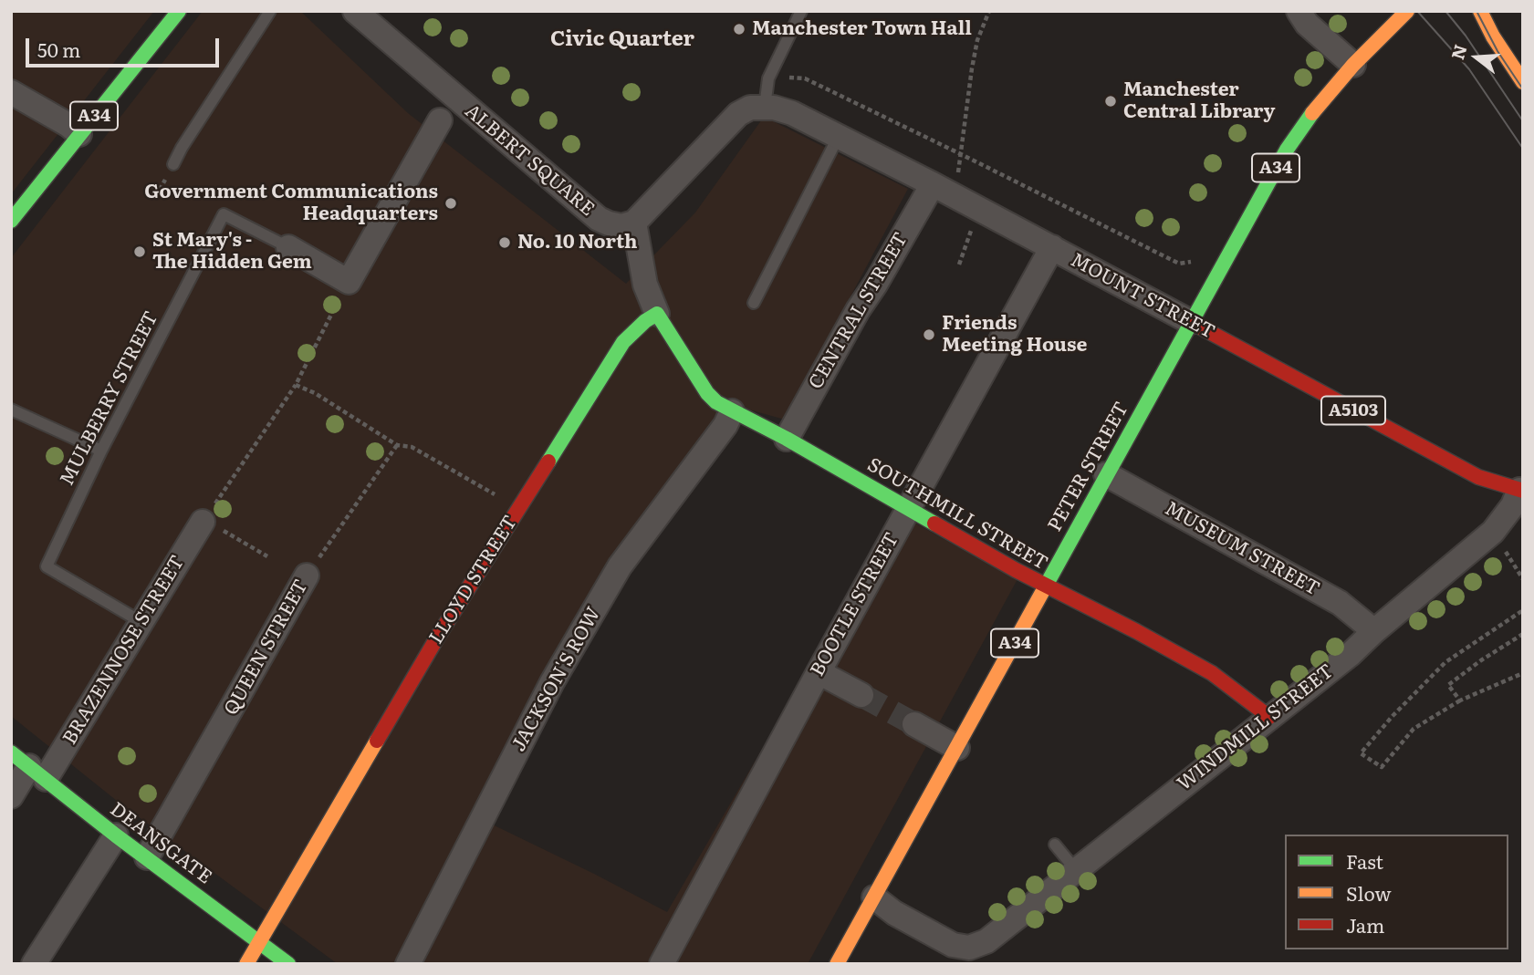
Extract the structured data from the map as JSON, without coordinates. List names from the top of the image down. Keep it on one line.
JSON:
{"streets":{"main road":["A34","MOUNT STREET","A5103","PETER STREET","SOUTHMILL STREET","LLOYD STREET","DEANSGATE"],"street":["ALBERT SQUARE","CENTRAL STREET","MUSEUM STREET","BOOTLE STREET","QUEEN STREET","BRAZENNOSE STREET","JACKSON'S ROW","WINDMILL STREET"],"lane":["MULBERRY STREET"]},"crossings":[["MOUNT STREET","CENTRAL STREET"],["MOUNT STREET","PETER STREET"],["MOUNT STREET","BOOTLE STREET"],["MOUNT STREET","WINDMILL STREET"],["CENTRAL STREET","SOUTHMILL STREET"],["MULBERRY STREET","BRAZENNOSE STREET"],["PETER STREET","SOUTHMILL STREET"],["PETER STREET","MUSEUM STREET"],["SOUTHMILL STREET","LLOYD STREET"],["SOUTHMILL STREET","BOOTLE STREET"],["SOUTHMILL STREET","JACKSON'S ROW"],["SOUTHMILL STREET","WINDMILL STREET"],["MUSEUM STREET","WINDMILL STREET"],["LLOYD STREET","DEANSGATE"],["QUEEN STREET","DEANSGATE"],["BRAZENNOSE STREET","DEANSGATE"]],"districts":["Civic Quarter"],"places":["Manchester Town Hall","Manchester Central Library","Government Communications Headquarters","No. 10 North","St Mary's - The Hidden Gem","Friends Meeting House"],"legend":["Fast","Slow","Jam"],"scale_bar":"50 m","north":"left"}
